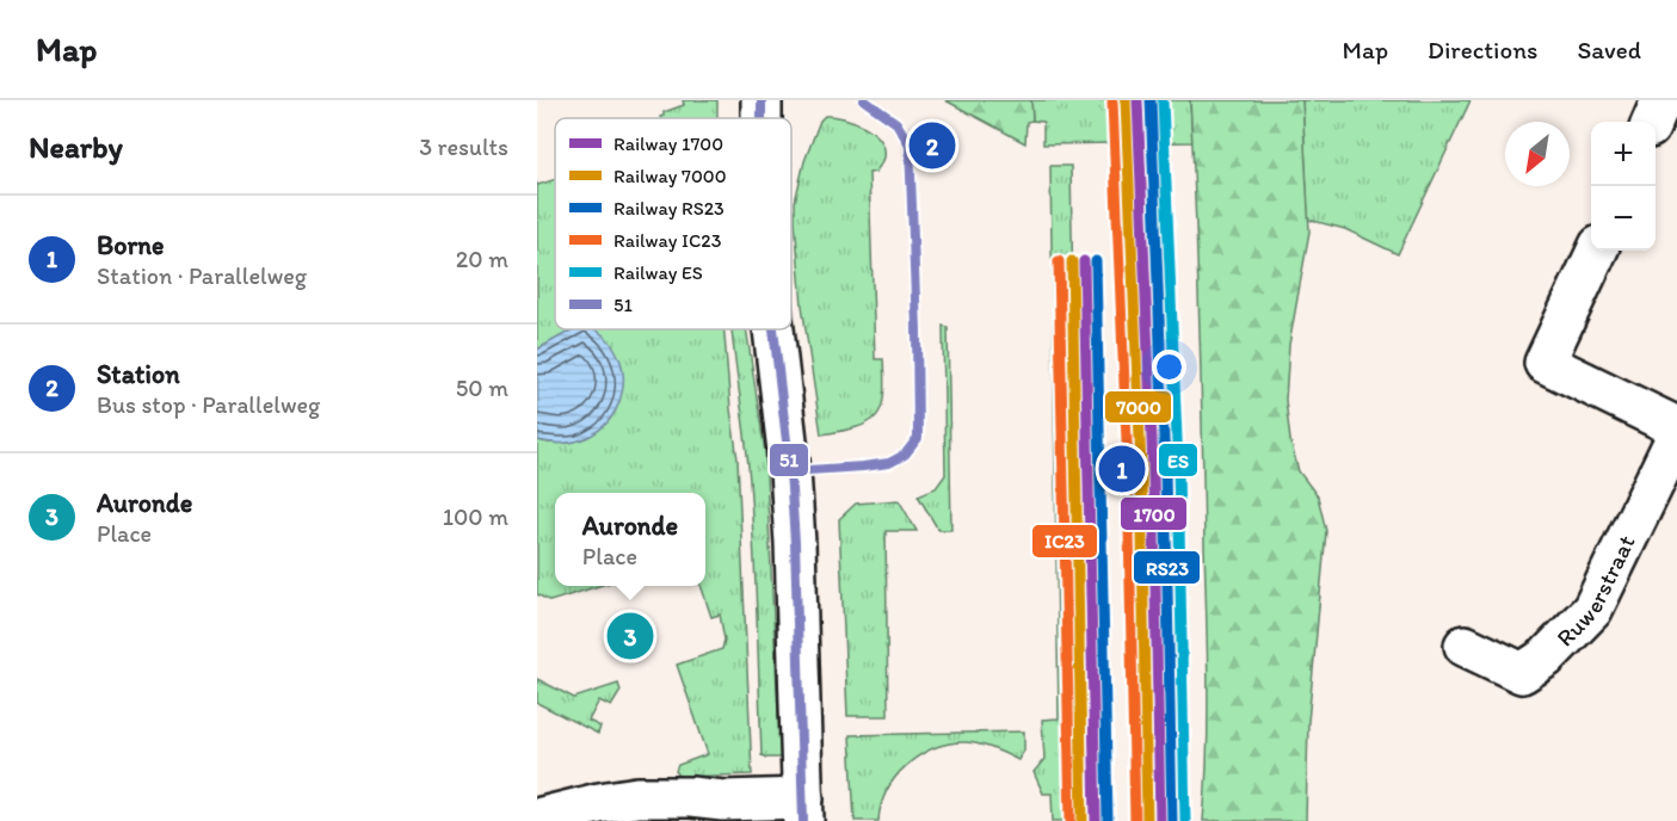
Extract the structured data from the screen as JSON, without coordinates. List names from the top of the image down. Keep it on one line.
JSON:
{"streets":{"street":["Ruwerstraat"]},"lines":["rail line 1700","rail line 7000","rail line RS23","rail line ES","transit line 51","rail line IC23"],"legend":["Railway 1700","Railway 7000","Railway RS23","Railway IC23","Railway ES","51"],"north":"bottom left","page":{"header":"Map","nav":["Map","Directions","Saved"],"heading":["Nearby","3 results"],"pins":["2","1","3"],"map_buttons":["+","−"],"list":[{"mark":"1","name":"Borne","note":"Station · Parallelweg","value":"20 m"},{"mark":"2","name":"Station","note":"Bus stop · Parallelweg","value":"50 m"},{"mark":"3","name":"Auronde","note":"Place","value":"100 m"}],"popup":["Auronde","Place"]}}
